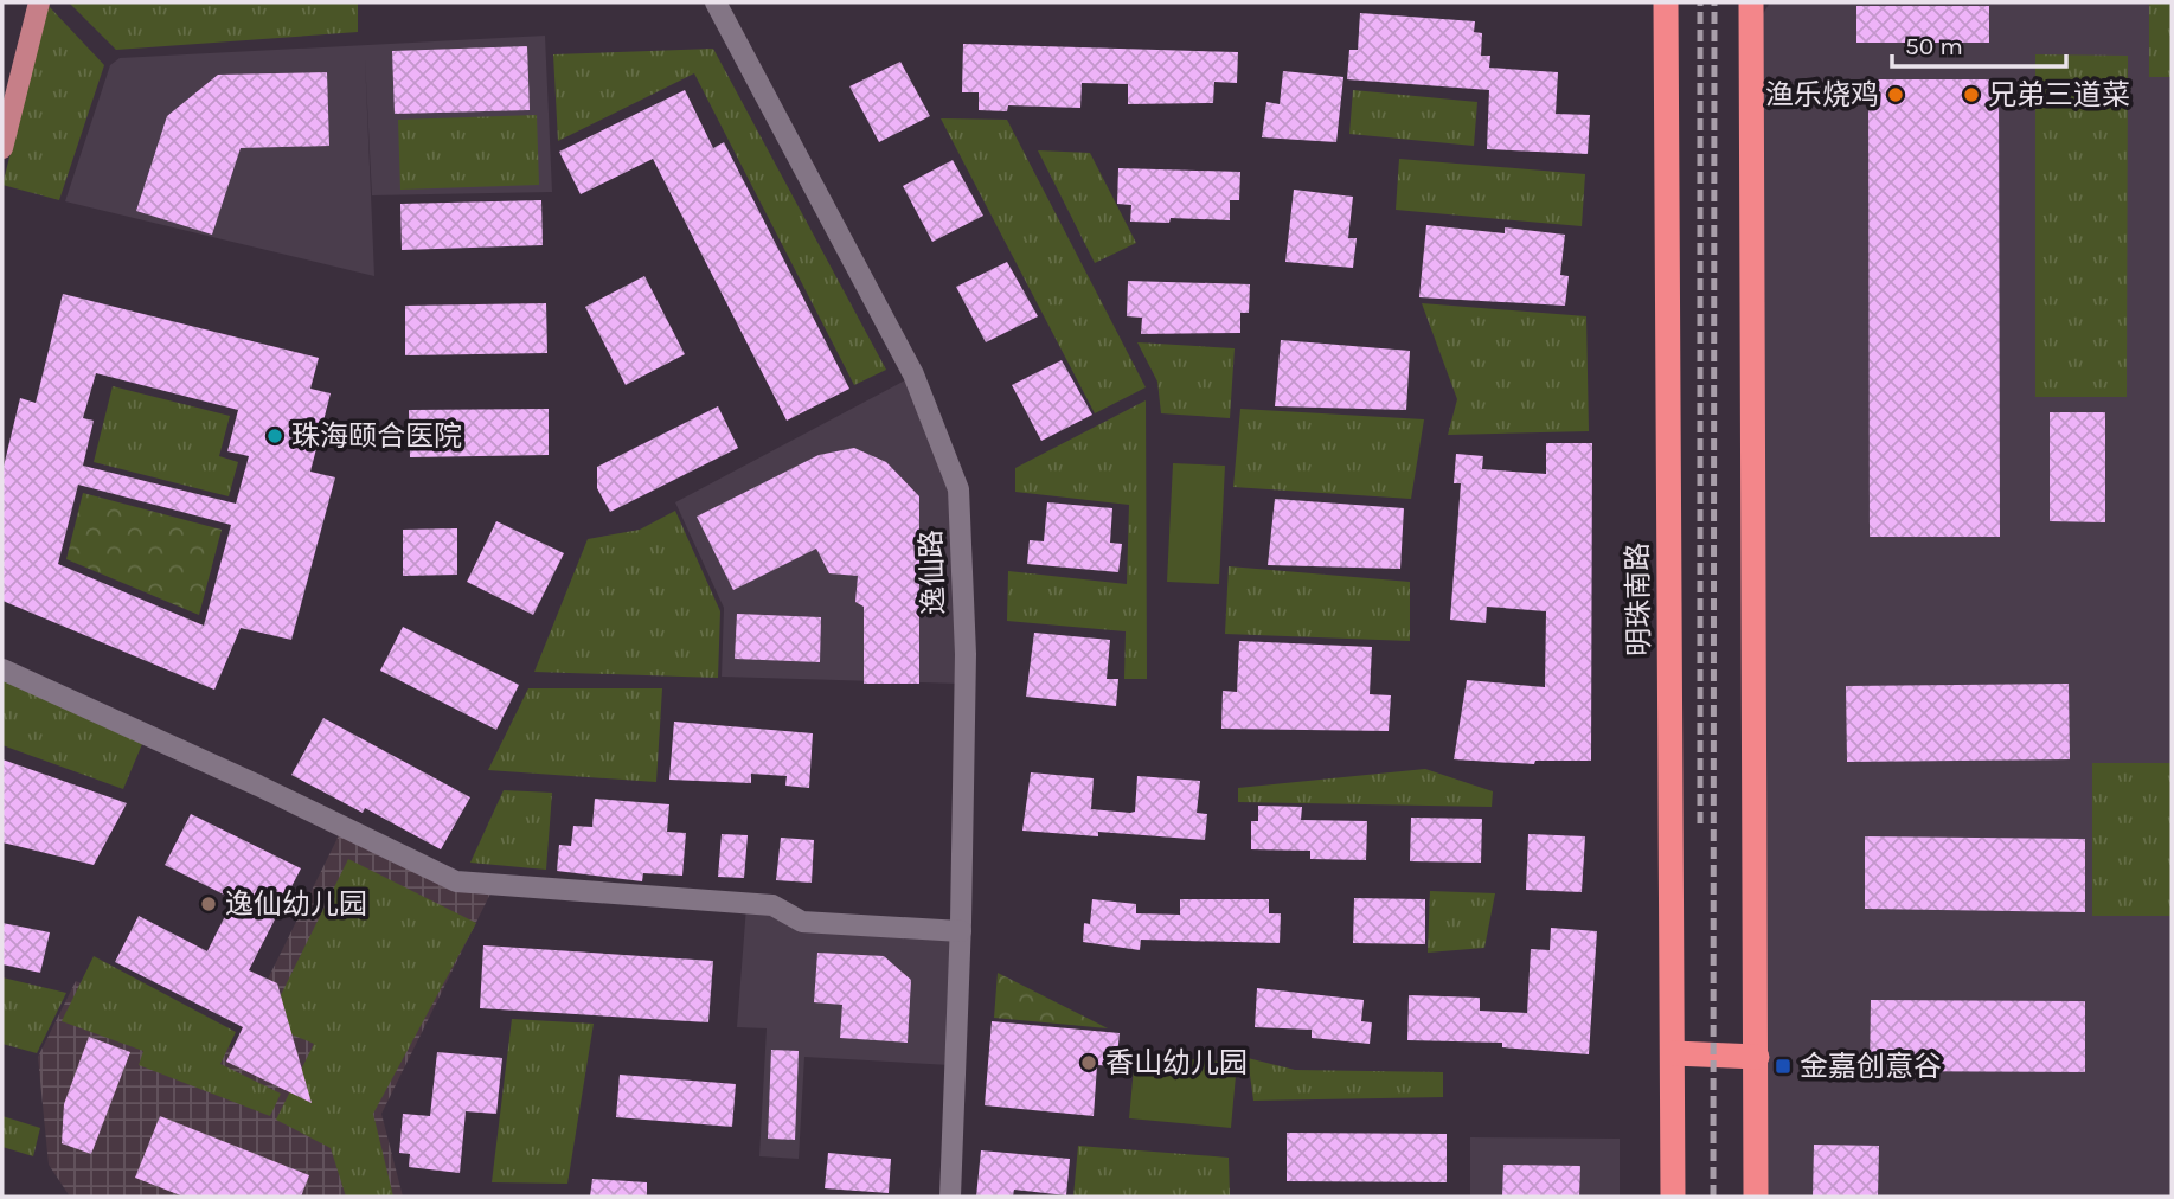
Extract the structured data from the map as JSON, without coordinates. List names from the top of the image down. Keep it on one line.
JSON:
{"streets":{"highway":["明珠南路"],"street":["逸仙路"]},"places":{"other":["渔乐烧鸡","兄弟三道菜","珠海颐合医院","逸仙幼儿园","香山幼儿园"],"transit":["金嘉创意谷"]},"scale_bar":"50 m"}
